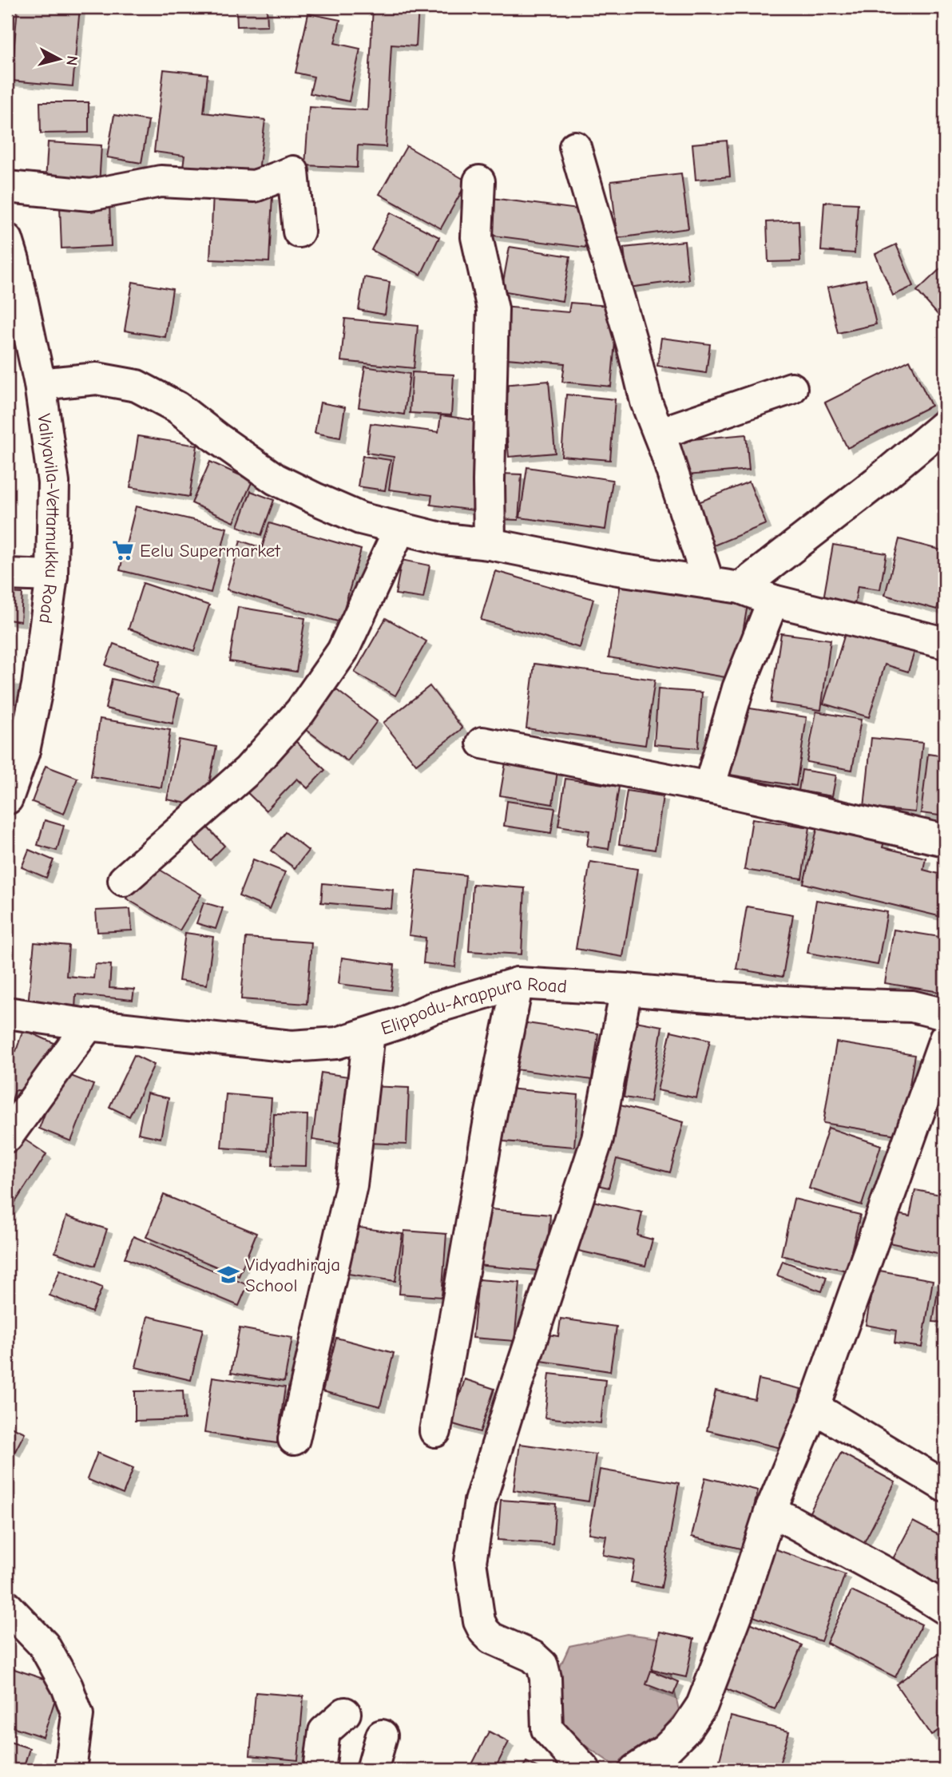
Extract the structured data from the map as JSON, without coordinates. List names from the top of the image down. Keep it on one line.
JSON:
{"streets":{"street":["Valiyavila-Vettamukku Road","Elippodu-Arappura Road"]},"places":{"supermarket":["Eelu Supermarket"],"school or university":["Vidyadhiraja School"]},"north":"right"}
